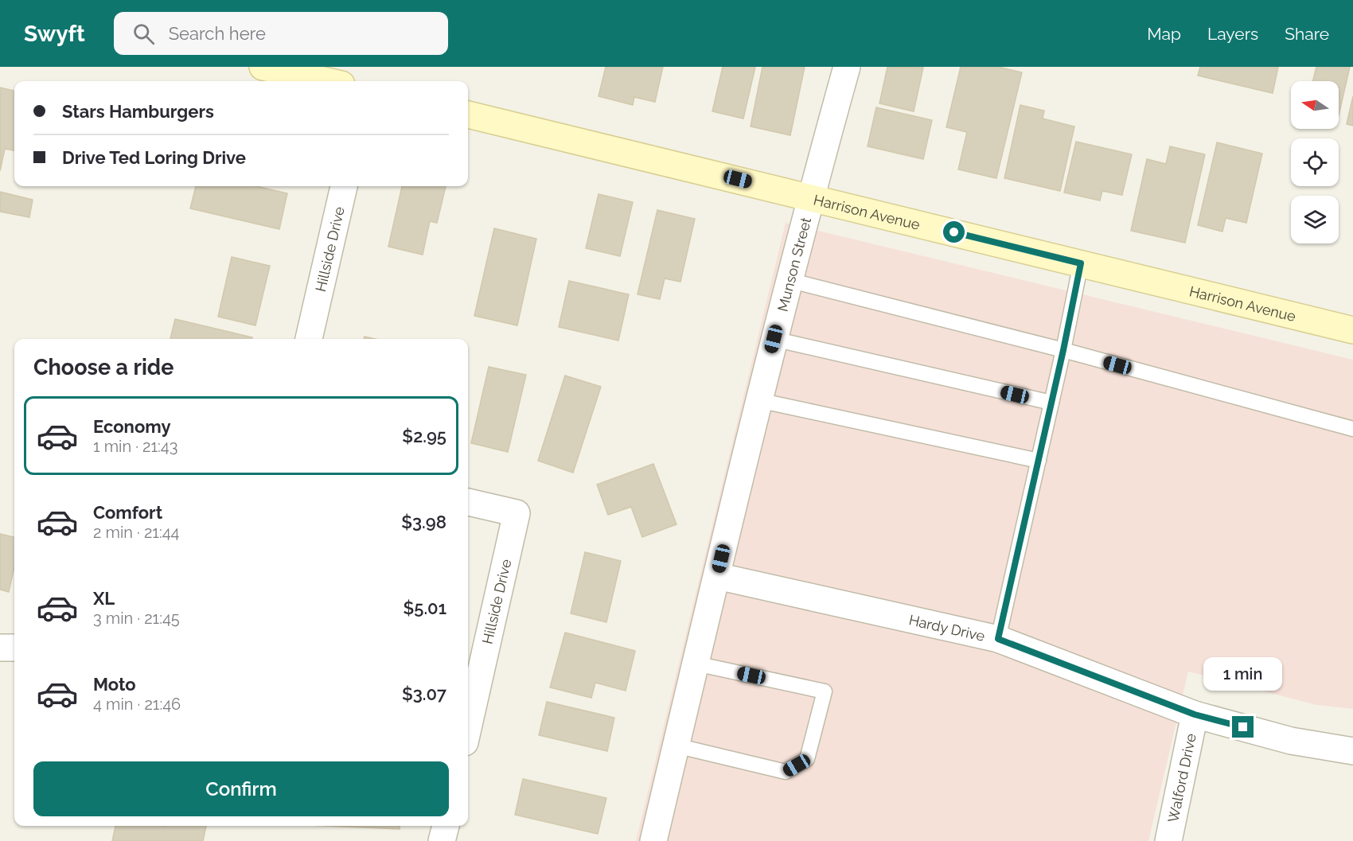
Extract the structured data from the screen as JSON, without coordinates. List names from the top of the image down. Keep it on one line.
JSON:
{"streets":{"main road":["Harrison Avenue"],"street":["Hillside Drive","Munson Street","Hardy Drive","Walford Drive"]},"crossings":[["Harrison Avenue","Munson Street"],["Munson Street","Hardy Drive"],["Hardy Drive","Walford Drive"]],"north":"left","page":{"header":"Swyft","search":"Search here","nav":["Map","Layers","Share"],"banner":["Stars Hamburgers","Drive Ted Loring Drive"],"heading":"Choose a ride","list":[{"name":"Economy","note":"1 min · 21:43","value":"$2.95"},{"name":"Comfort","note":"2 min · 21:44","value":"$3.98"},{"name":"XL","note":"3 min · 21:45","value":"$5.01"},{"name":"Moto","note":"4 min · 21:46","value":"$3.07"}],"bubble":"1 min","buttons":"Confirm"}}
